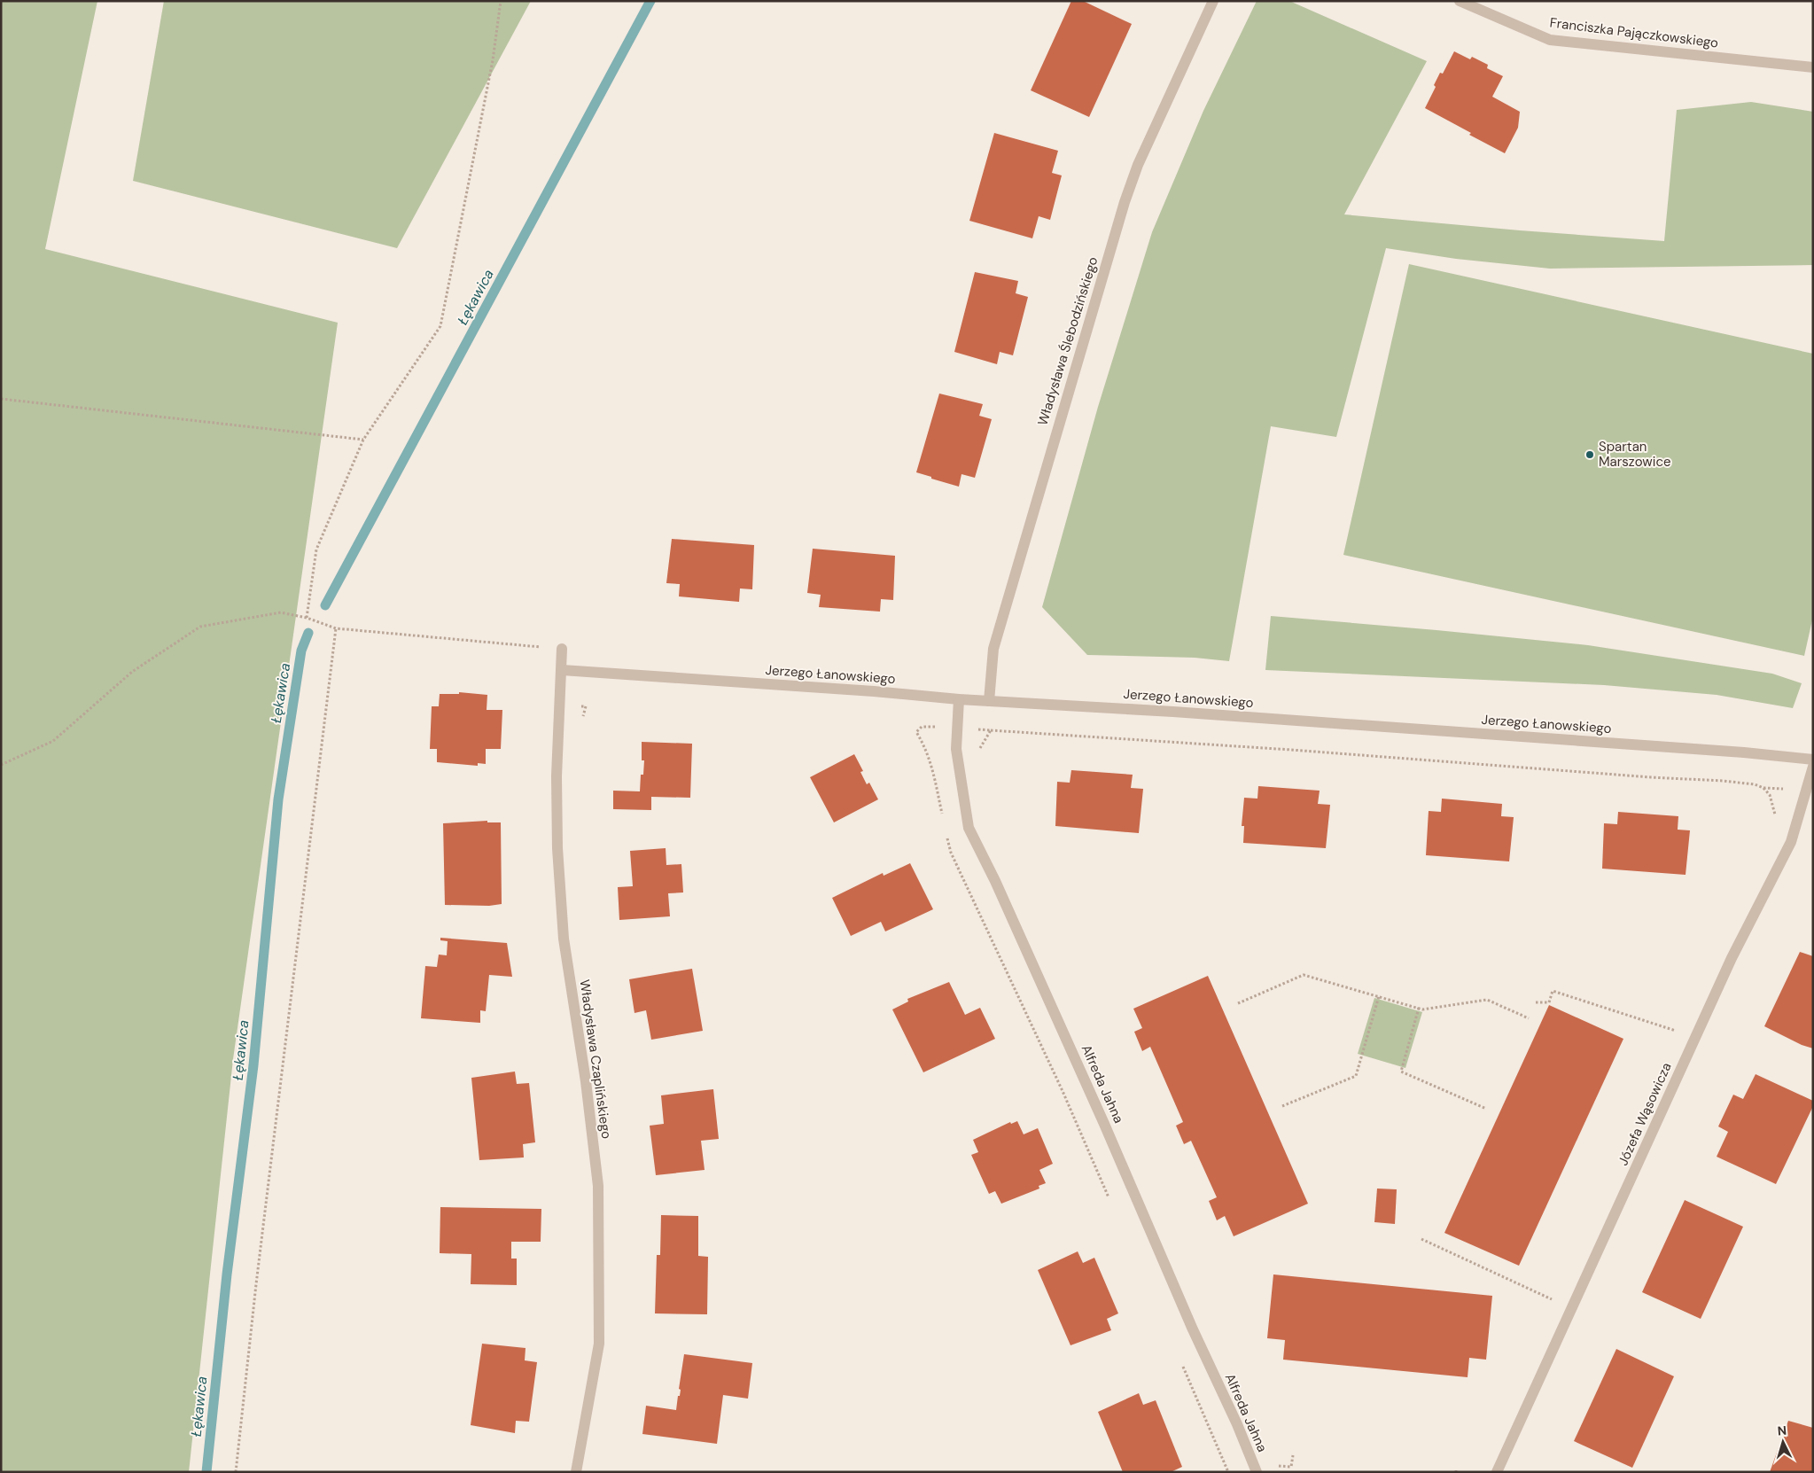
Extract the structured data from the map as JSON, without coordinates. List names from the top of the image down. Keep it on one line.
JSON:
{"streets":{"street":["Franciszka Pajączkowskiego","Władysława Ślebodzińskiego","Jerzego Łanowskiego","Władysława Czaplińskiego","Alfreda Jahna","Józefa Wąsowicza"]},"crossings":[["Władysława Ślebodzińskiego","Jerzego Łanowskiego"],["Jerzego Łanowskiego","Władysława Czaplińskiego"],["Jerzego Łanowskiego","Alfreda Jahna"]],"water":["Łękawica"],"places":["Spartan Marszowice"],"north":"top"}
